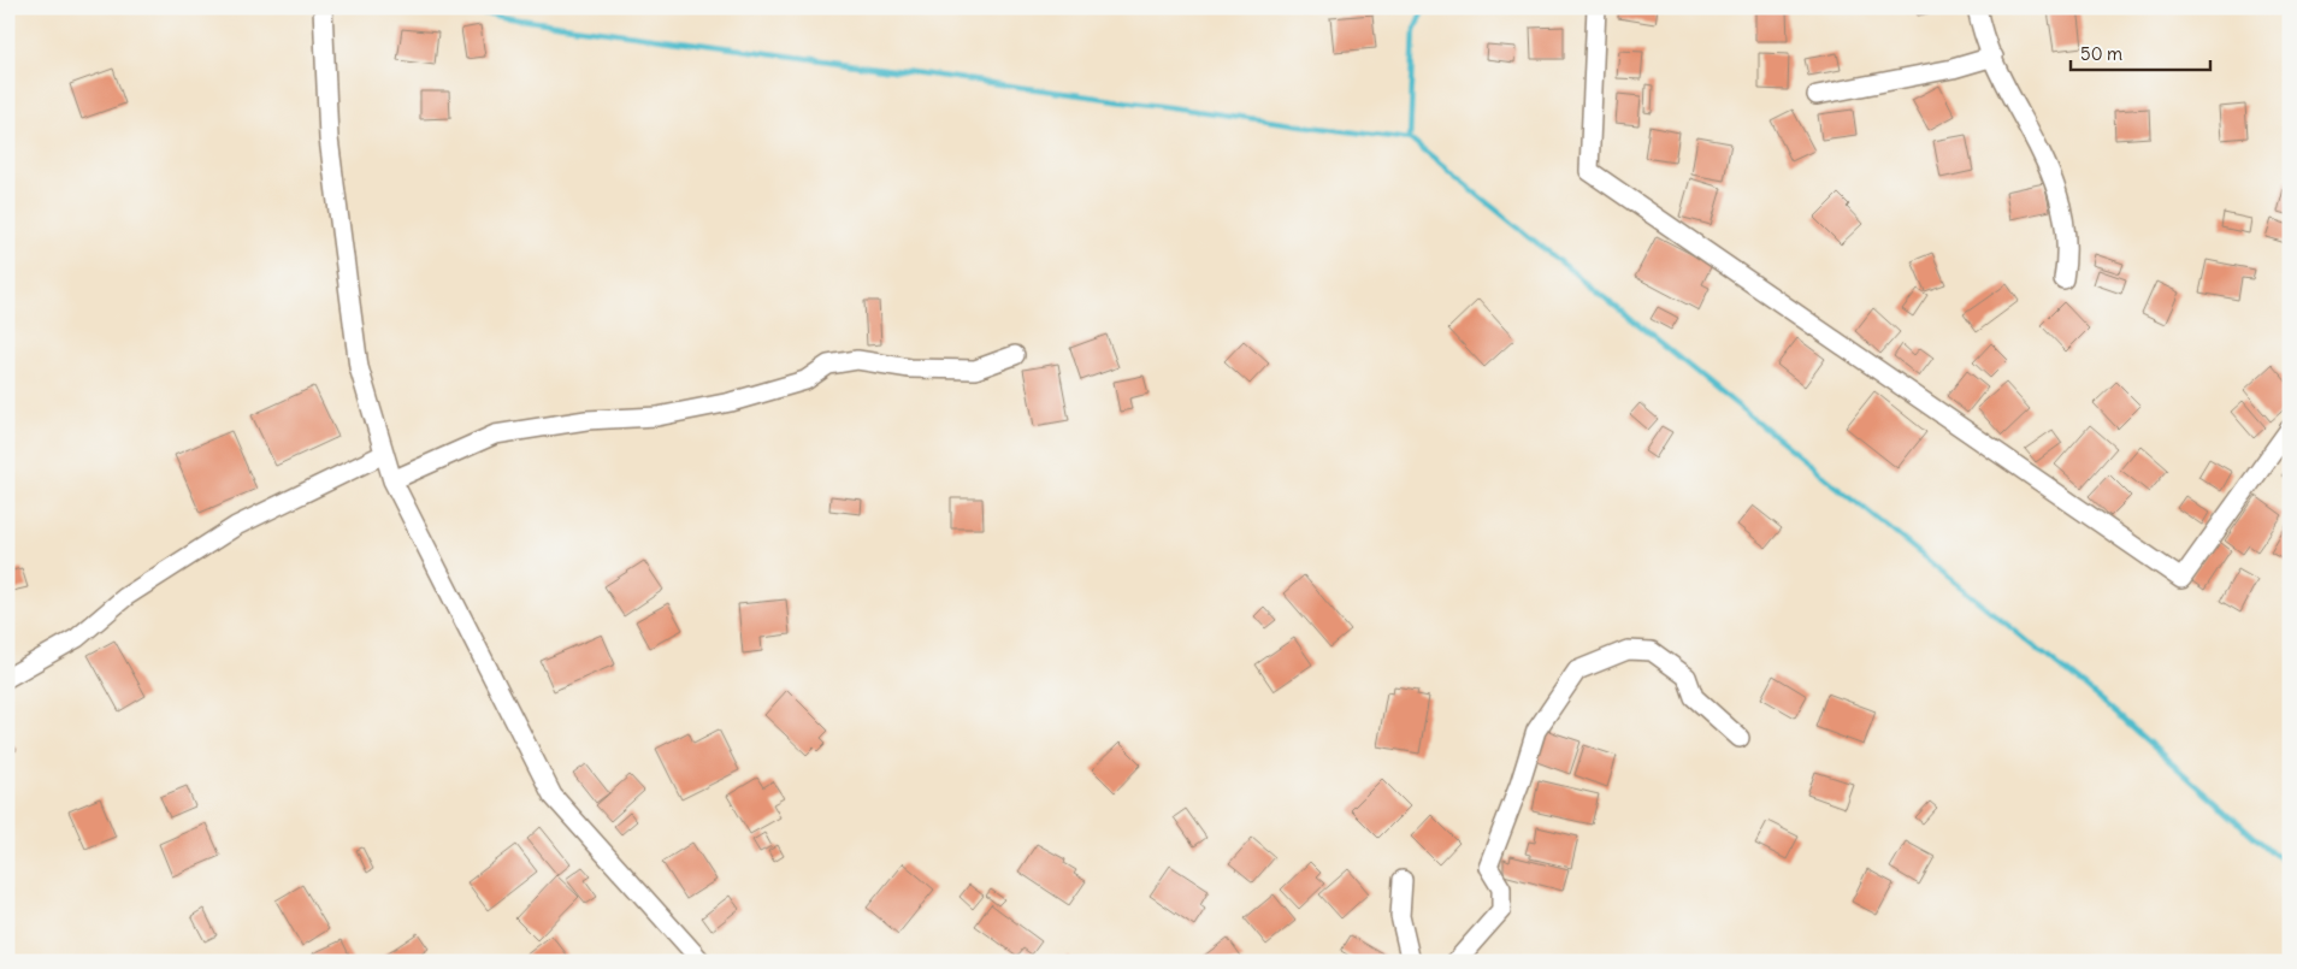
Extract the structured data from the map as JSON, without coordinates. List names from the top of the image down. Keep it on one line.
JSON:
{"scale_bar":"50 m"}
